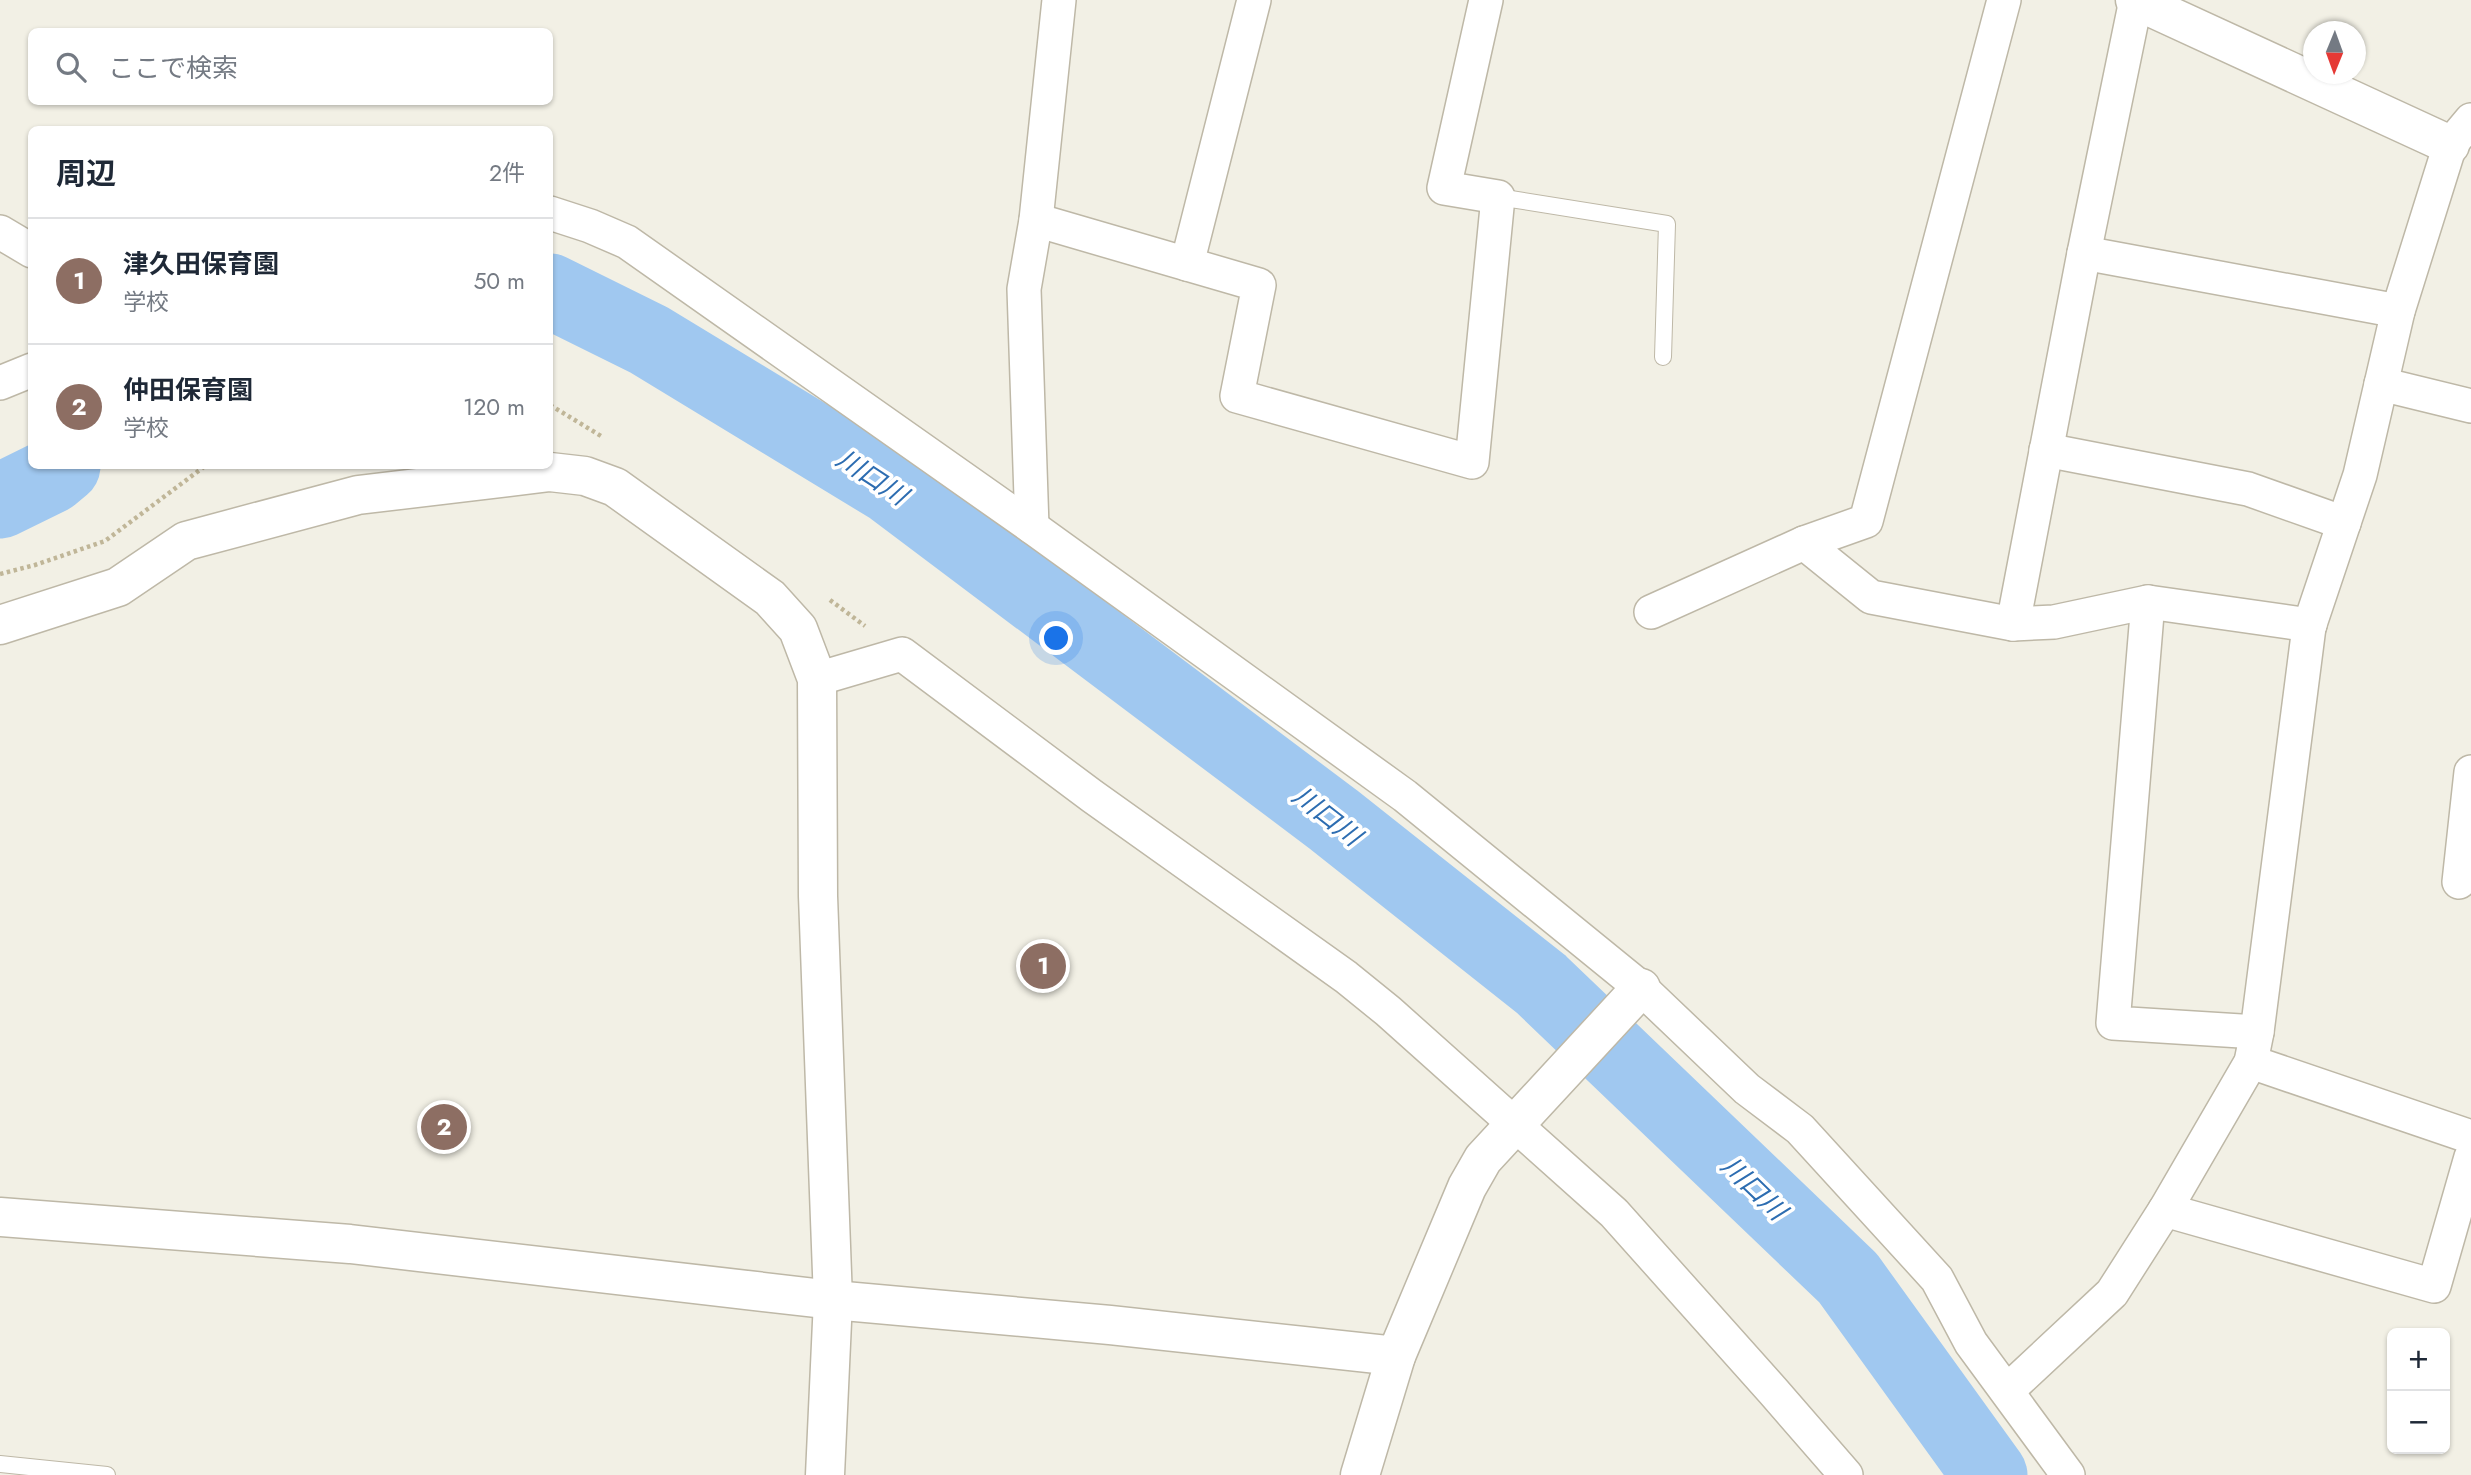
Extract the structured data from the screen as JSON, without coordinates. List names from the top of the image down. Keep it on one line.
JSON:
{"water":["川口川"],"north":"bottom","page":{"search":"ここで検索","heading":["周辺","2件"],"list":[{"mark":"1","name":"津久田保育園","note":"学校","value":"50 m"},{"mark":"2","name":"仲田保育園","note":"学校","value":"120 m"}],"pins":["1","2"],"map_buttons":["+","−"]}}
